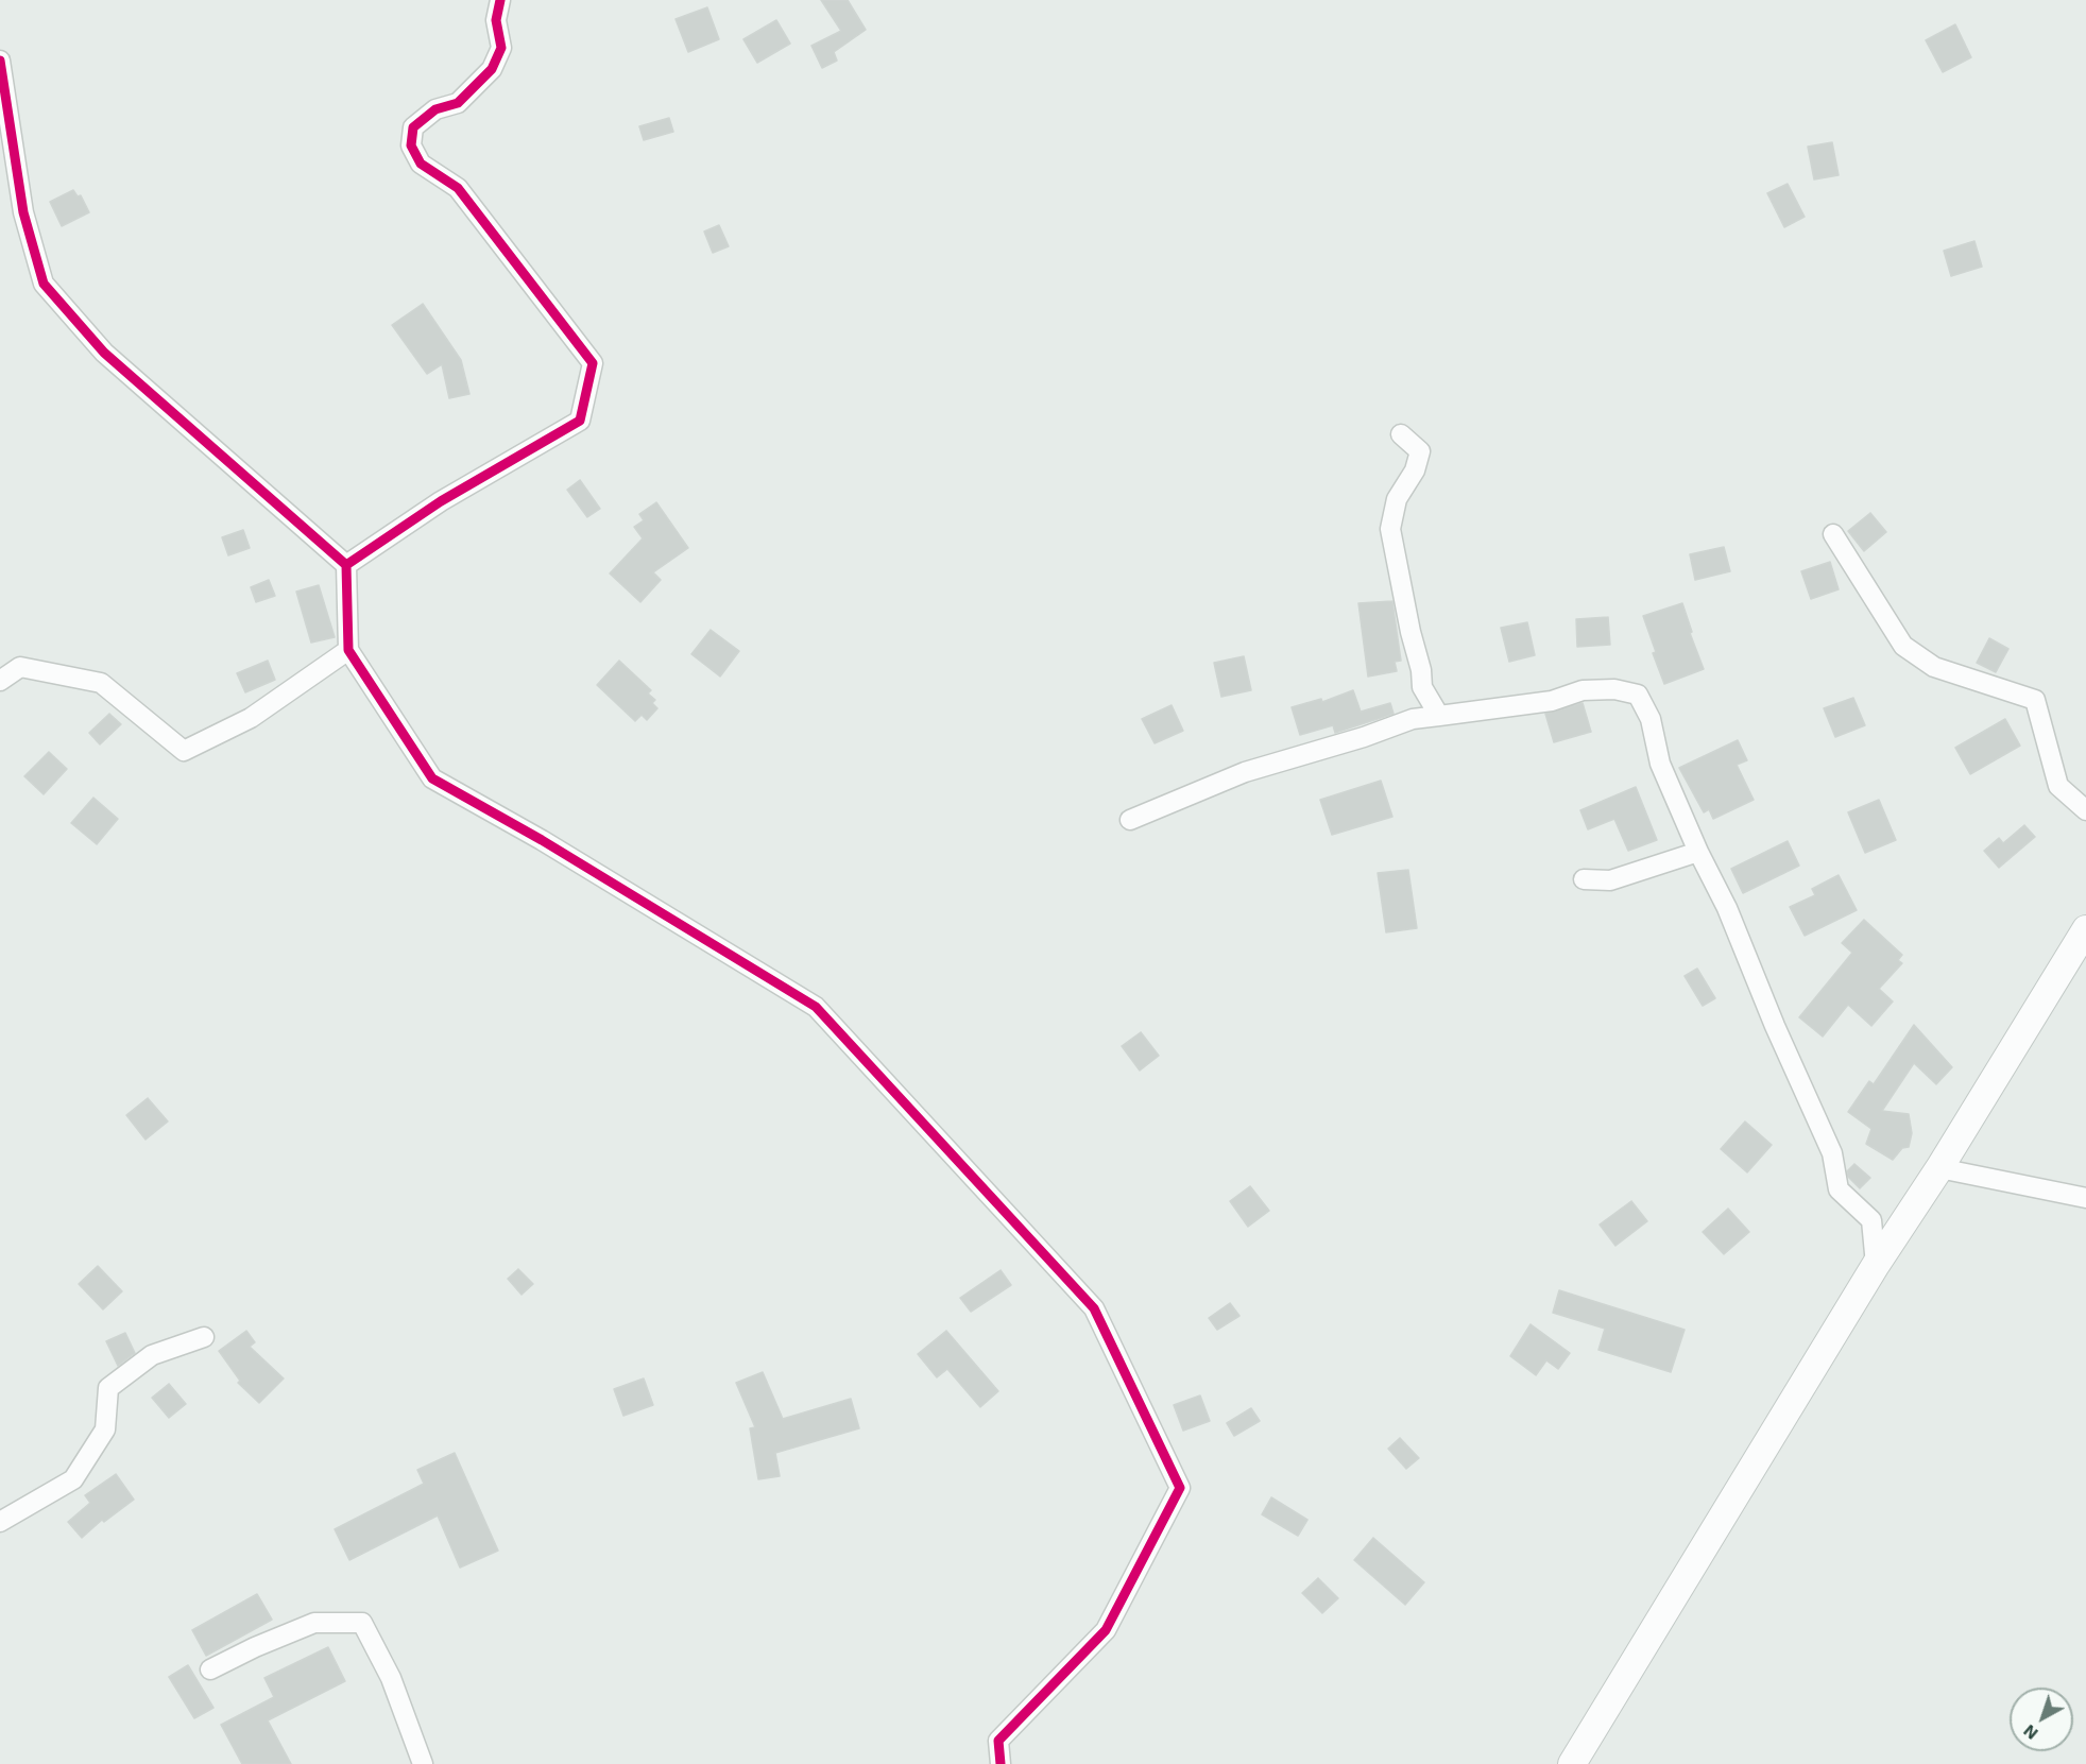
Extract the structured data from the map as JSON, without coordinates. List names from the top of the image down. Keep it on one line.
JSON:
{"north":"bottom left"}
